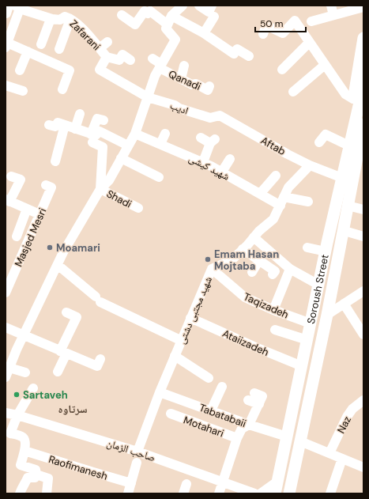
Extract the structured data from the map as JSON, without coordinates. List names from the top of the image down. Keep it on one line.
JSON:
{"streets":{"main road":["Soroush Street"],"street":["Zafarani","Qanadi","ادیب","Aftab","شهید کیشی","Shadi","Masjed Mesri","Taqizadeh","شهید مجتبی دشتی","Ataiizadeh","Tabatabaii","Naz","Motahari","صاحب الزمان","Raofimanesh"]},"crossings":[["Zafarani","ادیب"],["ادیب","Aftab"],["Aftab","شهید مجتبی دشتی"],["شهید کیشی","شهید مجتبی دشتی"],["Soroush Street","Taqizadeh"],["Soroush Street","Ataiizadeh"],["Soroush Street","Tabatabaii"],["Taqizadeh","شهید مجتبی دشتی"],["شهید مجتبی دشتی","Ataiizadeh"],["شهید مجتبی دشتی","Tabatabaii"],["شهید مجتبی دشتی","صاحب الزمان"]],"districts":["سرتاوه"],"places":["Moamari","Emam Hasan Mojtaba","Sartaveh"],"scale_bar":"50 m"}
